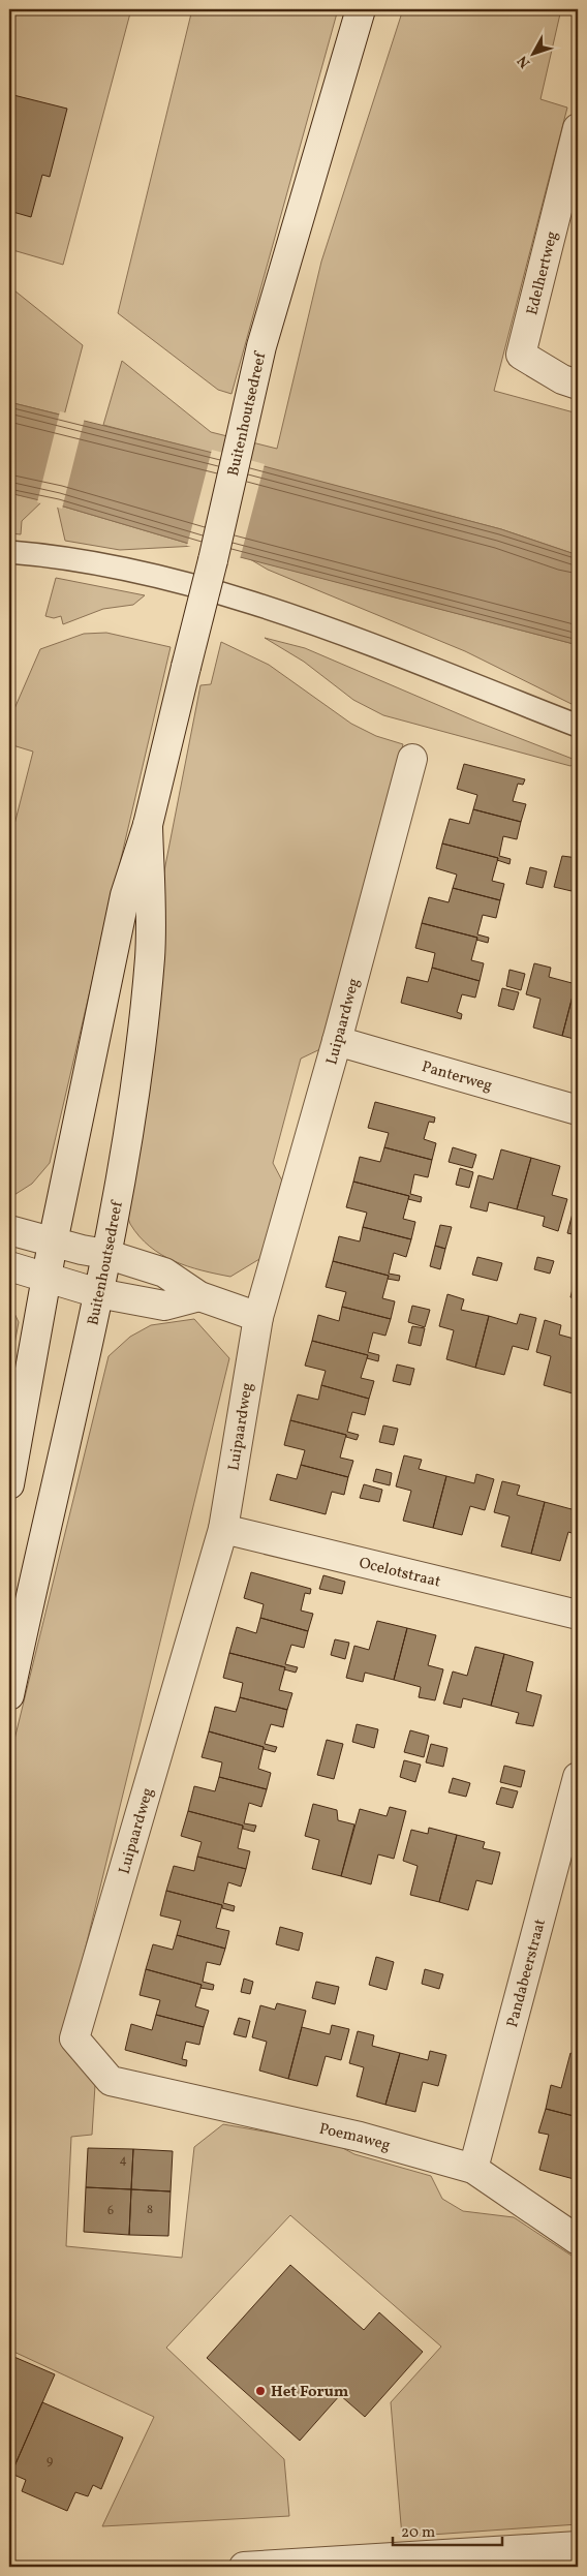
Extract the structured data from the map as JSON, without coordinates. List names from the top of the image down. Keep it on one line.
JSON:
{"streets":{"street":["Edelhertweg","Buitenhoutsedreef","Luipaardweg","Panterweg","Ocelotstraat","Pandabeerstraat","Poemaweg"]},"crossings":[["Luipaardweg","Panterweg"],["Luipaardweg","Ocelotstraat"],["Luipaardweg","Poemaweg"],["Pandabeerstraat","Poemaweg"]],"places":["Het Forum"],"house_numbers":["4","8","6","9"],"scale_bar":"20 m","north":"bottom left"}
